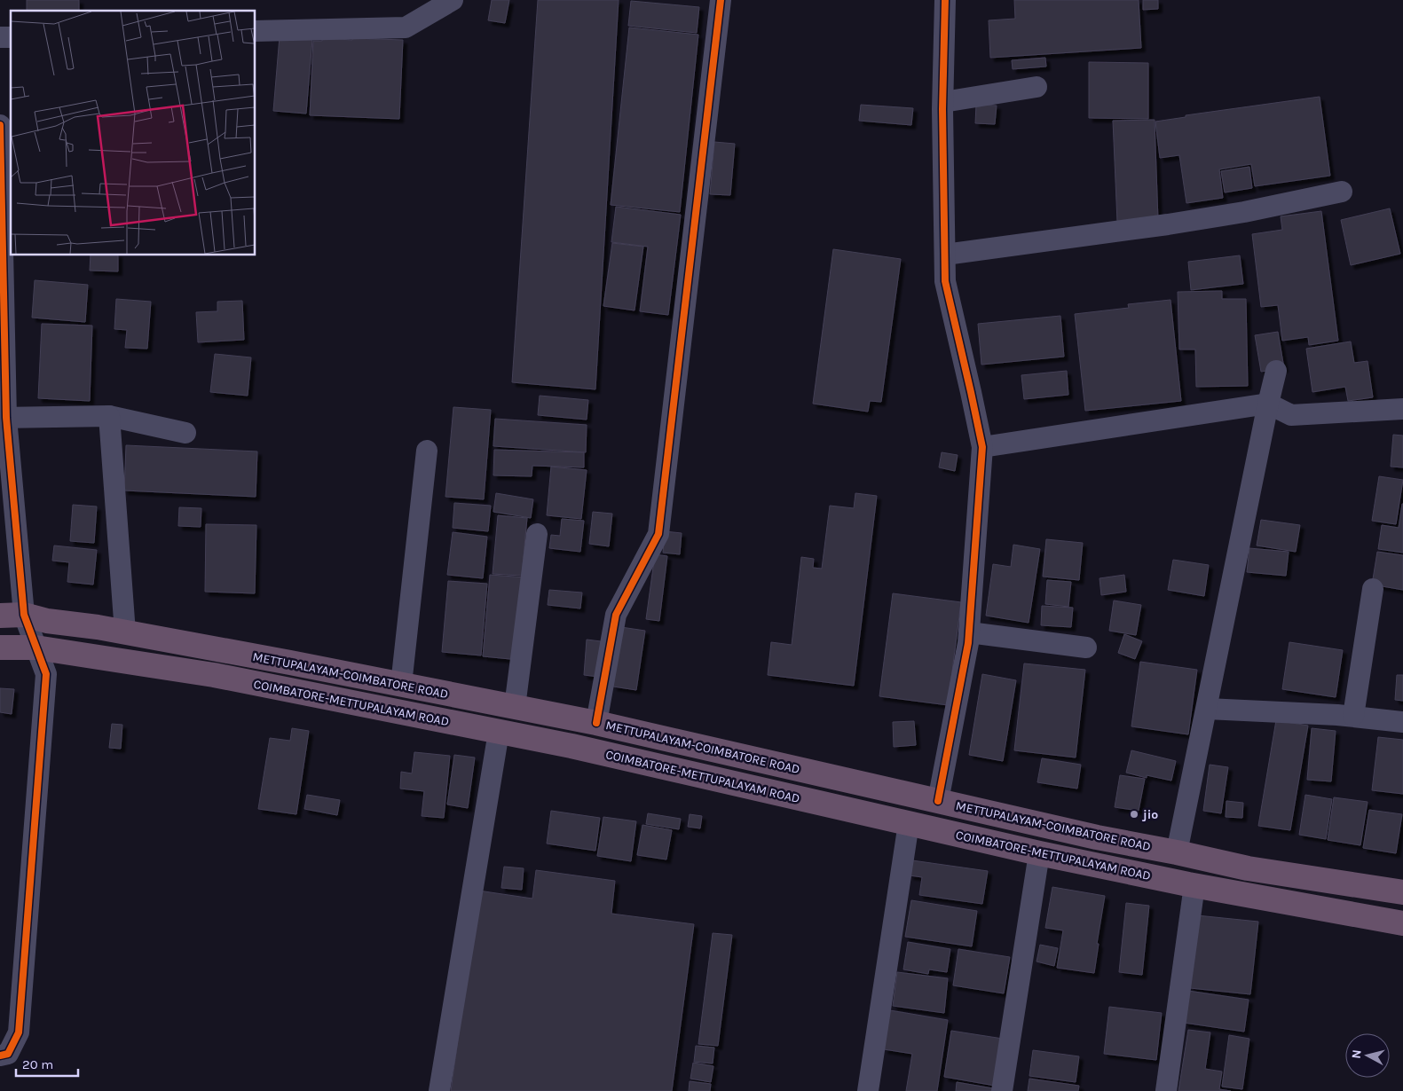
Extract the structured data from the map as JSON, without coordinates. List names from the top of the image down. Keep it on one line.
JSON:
{"streets":{"highway":["METTUPALAYAM-COIMBATORE ROAD","COIMBATORE-METTUPALAYAM ROAD"]},"places":["jio"],"scale_bar":"20 m","north":"left"}
